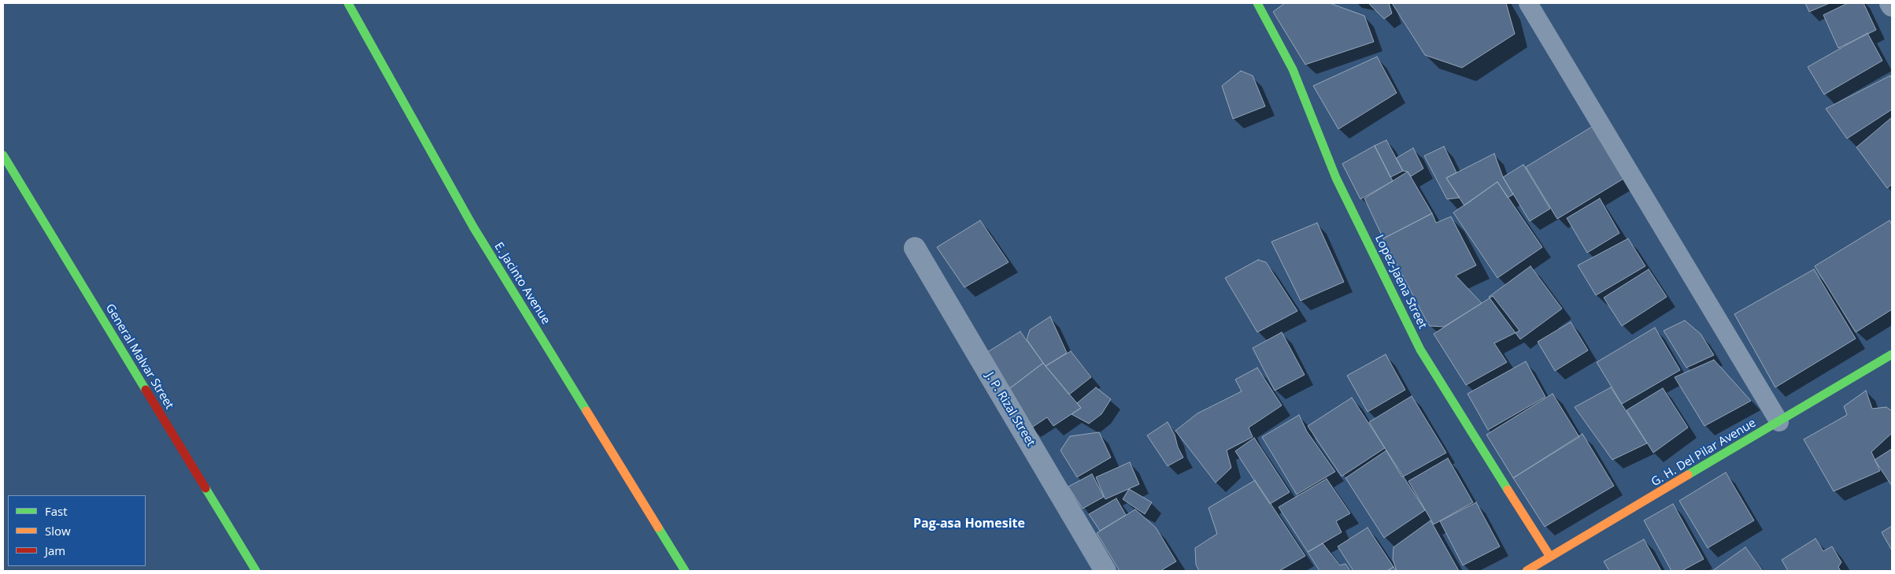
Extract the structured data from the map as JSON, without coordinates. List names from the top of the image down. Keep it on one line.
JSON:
{"streets":{"street":["Lopez-Jaena Street","E. Jacinto Avenue","General Malvar Street","J. P. Rizal Street","G. H. Del Pilar Avenue"]},"crossings":[["Lopez-Jaena Street","G. H. Del Pilar Avenue"]],"districts":["Pag-asa Homesite"],"legend":["Fast","Slow","Jam"]}
